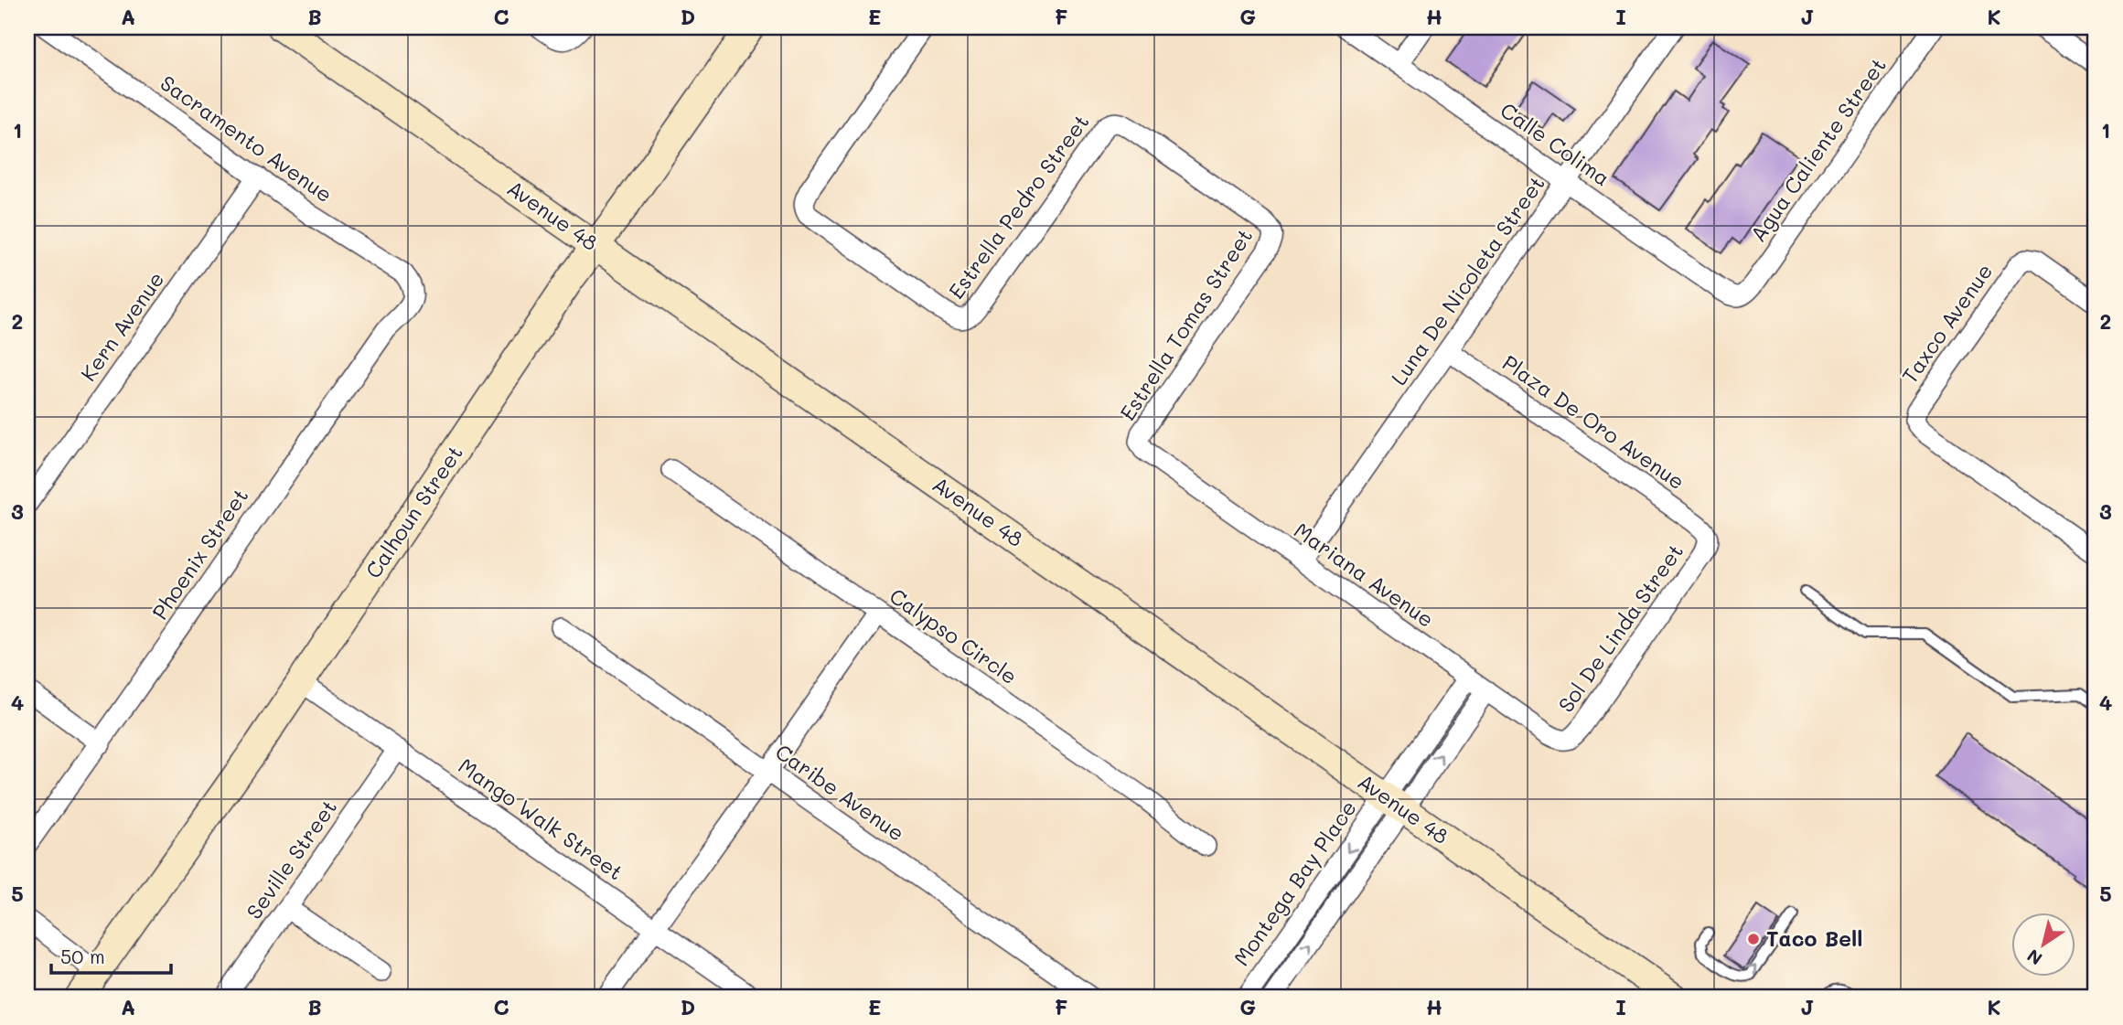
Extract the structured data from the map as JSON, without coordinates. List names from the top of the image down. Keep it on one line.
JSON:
{"streets":{"main road":["Avenue 48","Calhoun Street"],"street":["Sacramento Avenue","Calle Colima","Agua Caliente Street","Estrella Pedro Street","Luna De Nicoleta Street","Taxco Avenue","Estrella Tomas Street","Kern Avenue","Plaza De Oro Avenue","Phoenix Street","Mariana Avenue","Sol De Linda Street","Calypso Circle","Caribe Avenue","Mango Walk Street","Seville Street","Montega Bay Place"]},"crossings":[["Sacramento Avenue","Kern Avenue"],["Sacramento Avenue","Phoenix Street"],["Calle Colima","Agua Caliente Street"],["Calle Colima","Luna De Nicoleta Street"],["Estrella Pedro Street","Estrella Tomas Street"],["Avenue 48","Calhoun Street"],["Avenue 48","Montega Bay Place"],["Luna De Nicoleta Street","Plaza De Oro Avenue"],["Luna De Nicoleta Street","Mariana Avenue"],["Estrella Tomas Street","Mariana Avenue"],["Plaza De Oro Avenue","Sol De Linda Street"],["Calhoun Street","Mango Walk Street"],["Mariana Avenue","Sol De Linda Street"],["Mango Walk Street","Seville Street"]],"places":["Taco Bell"],"scale_bar":"50 m","north":"bottom left","grid":{"columns":["A","B","C","D","E","F","G","H","I","J","K"],"rows":["1","2","3","4","5"]}}
